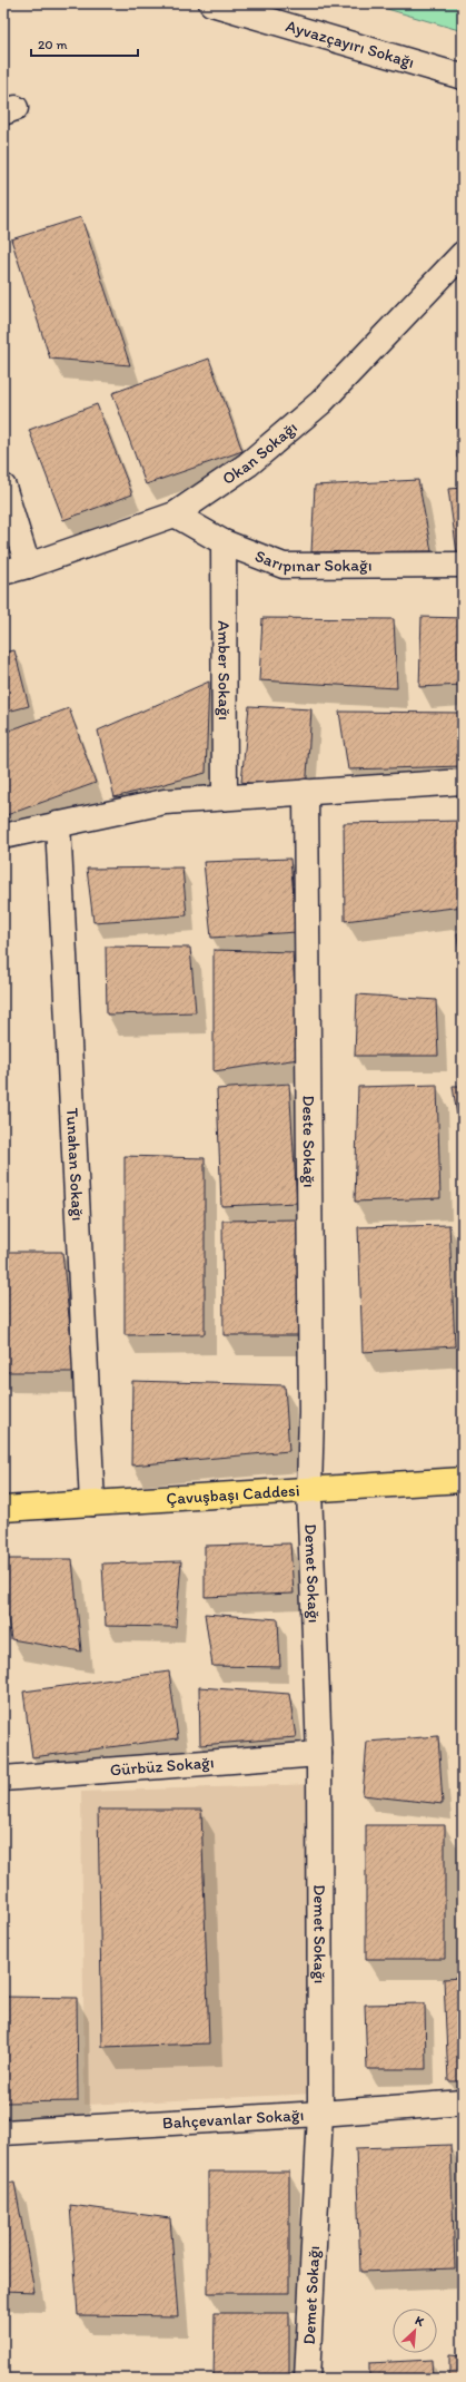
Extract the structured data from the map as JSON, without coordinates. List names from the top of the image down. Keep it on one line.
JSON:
{"streets":{"main road":["Çavuşbaşı Caddesi"],"street":["Ayvazçayırı Sokağı","Okan Sokağı","Sarıpınar Sokağı","Amber Sokağı","Deste Sokağı","Tunahan Sokağı","Demet Sokağı","Gürbüz Sokağı","Bahçevanlar Sokağı"]},"crossings":[["Okan Sokağı","Sarıpınar Sokağı"],["Sarıpınar Sokağı","Amber Sokağı"],["Deste Sokağı","Çavuşbaşı Caddesi"],["Deste Sokağı","Demet Sokağı"],["Tunahan Sokağı","Çavuşbaşı Caddesi"],["Çavuşbaşı Caddesi","Demet Sokağı"],["Demet Sokağı","Gürbüz Sokağı"],["Demet Sokağı","Bahçevanlar Sokağı"]],"scale_bar":"20 m","north":"top right"}
